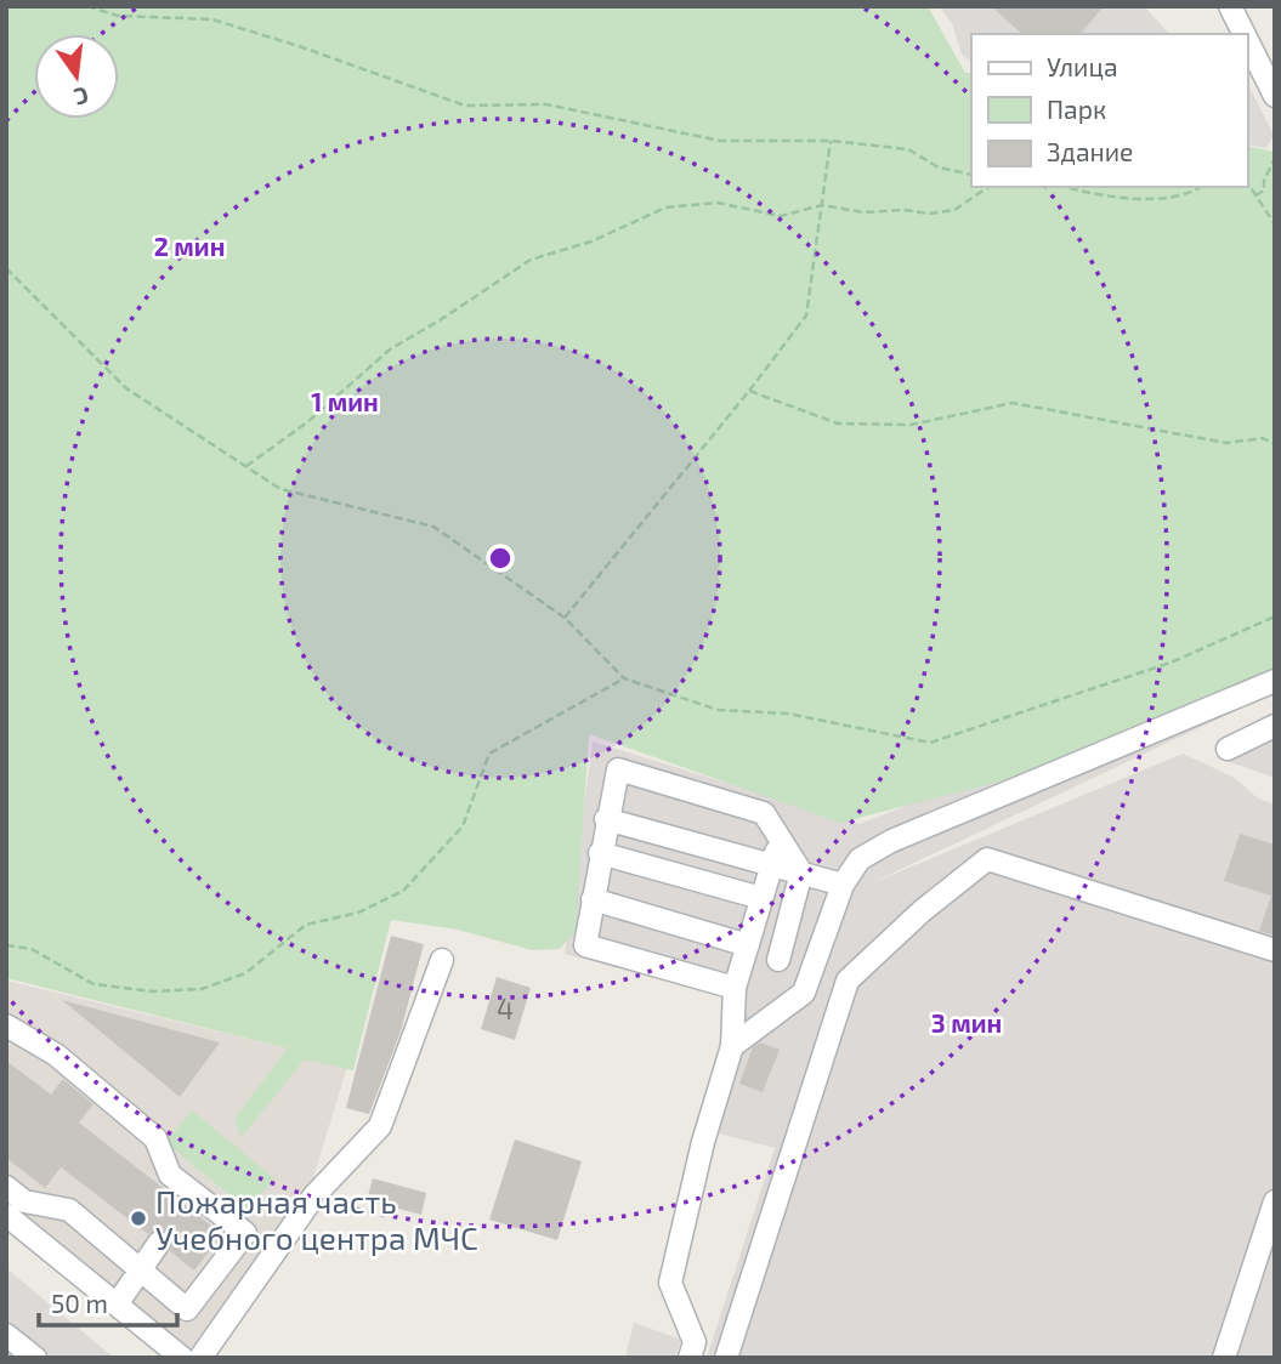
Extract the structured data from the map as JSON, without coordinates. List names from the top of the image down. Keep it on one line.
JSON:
{"places":["Пожарная часть Учебного центра МЧС"],"house_numbers":["4"],"legend":["Улица","Парк","Здание"],"scale_bar":"50 m","north":"bottom","rings":["2 мин","1 мин","3 мин"]}
